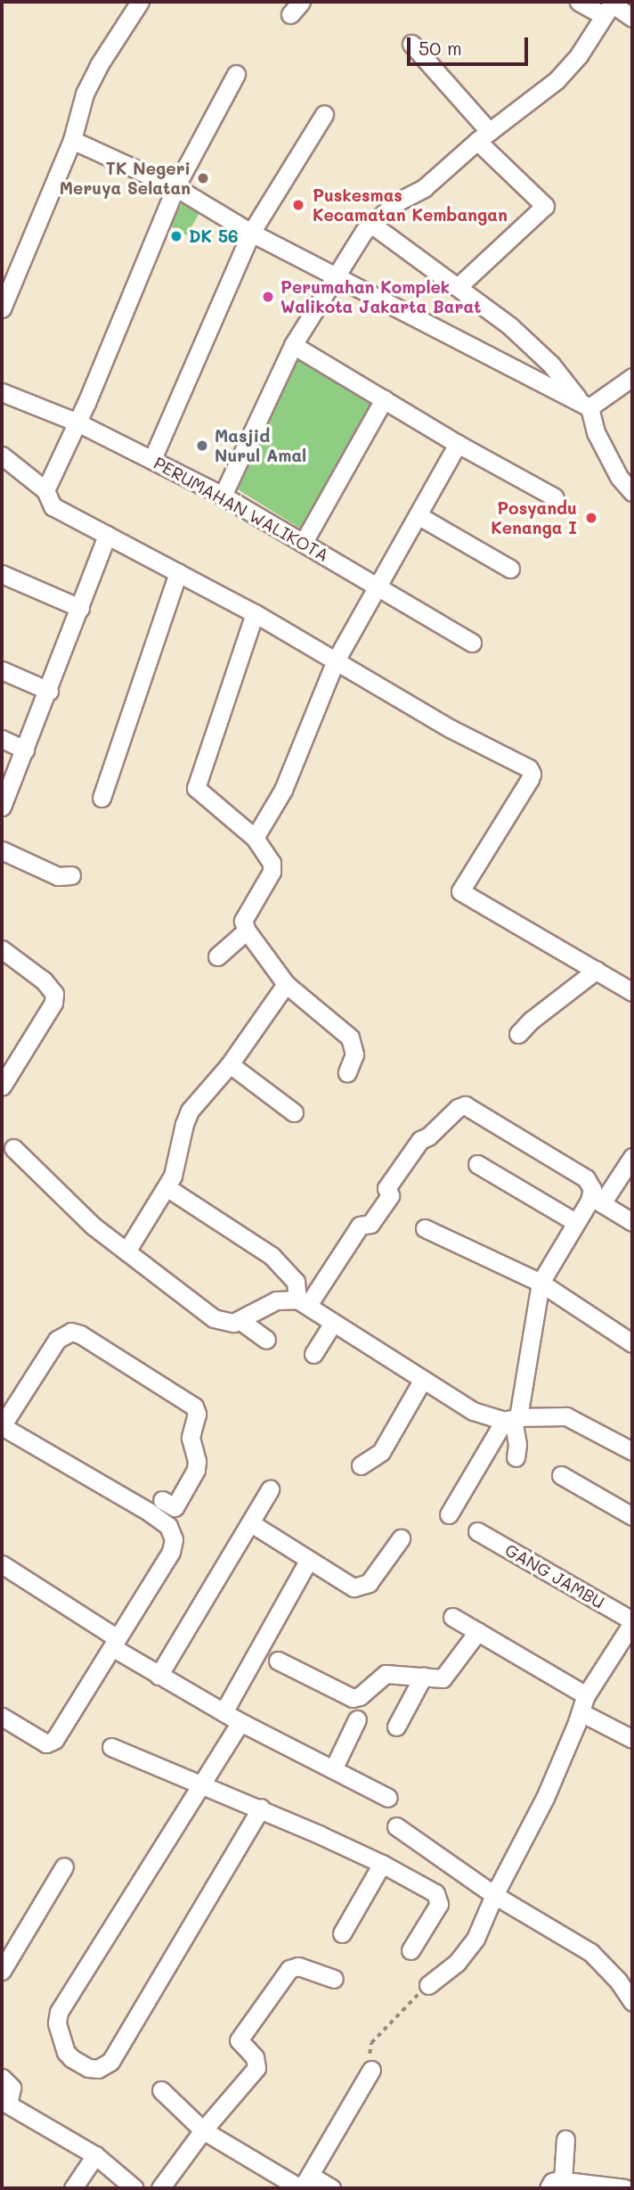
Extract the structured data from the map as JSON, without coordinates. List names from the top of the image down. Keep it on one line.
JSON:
{"streets":{"street":["PERUMAHAN WALIKOTA","GANG JAMBU"]},"places":["TK Negeri Meruya Selatan","Puskesmas Kecamatan Kembangan","DK 56","Perumahan Komplek Walikota Jakarta Barat","Masjid Nurul Amal","Posyandu Kenanga I"],"scale_bar":"50 m"}
